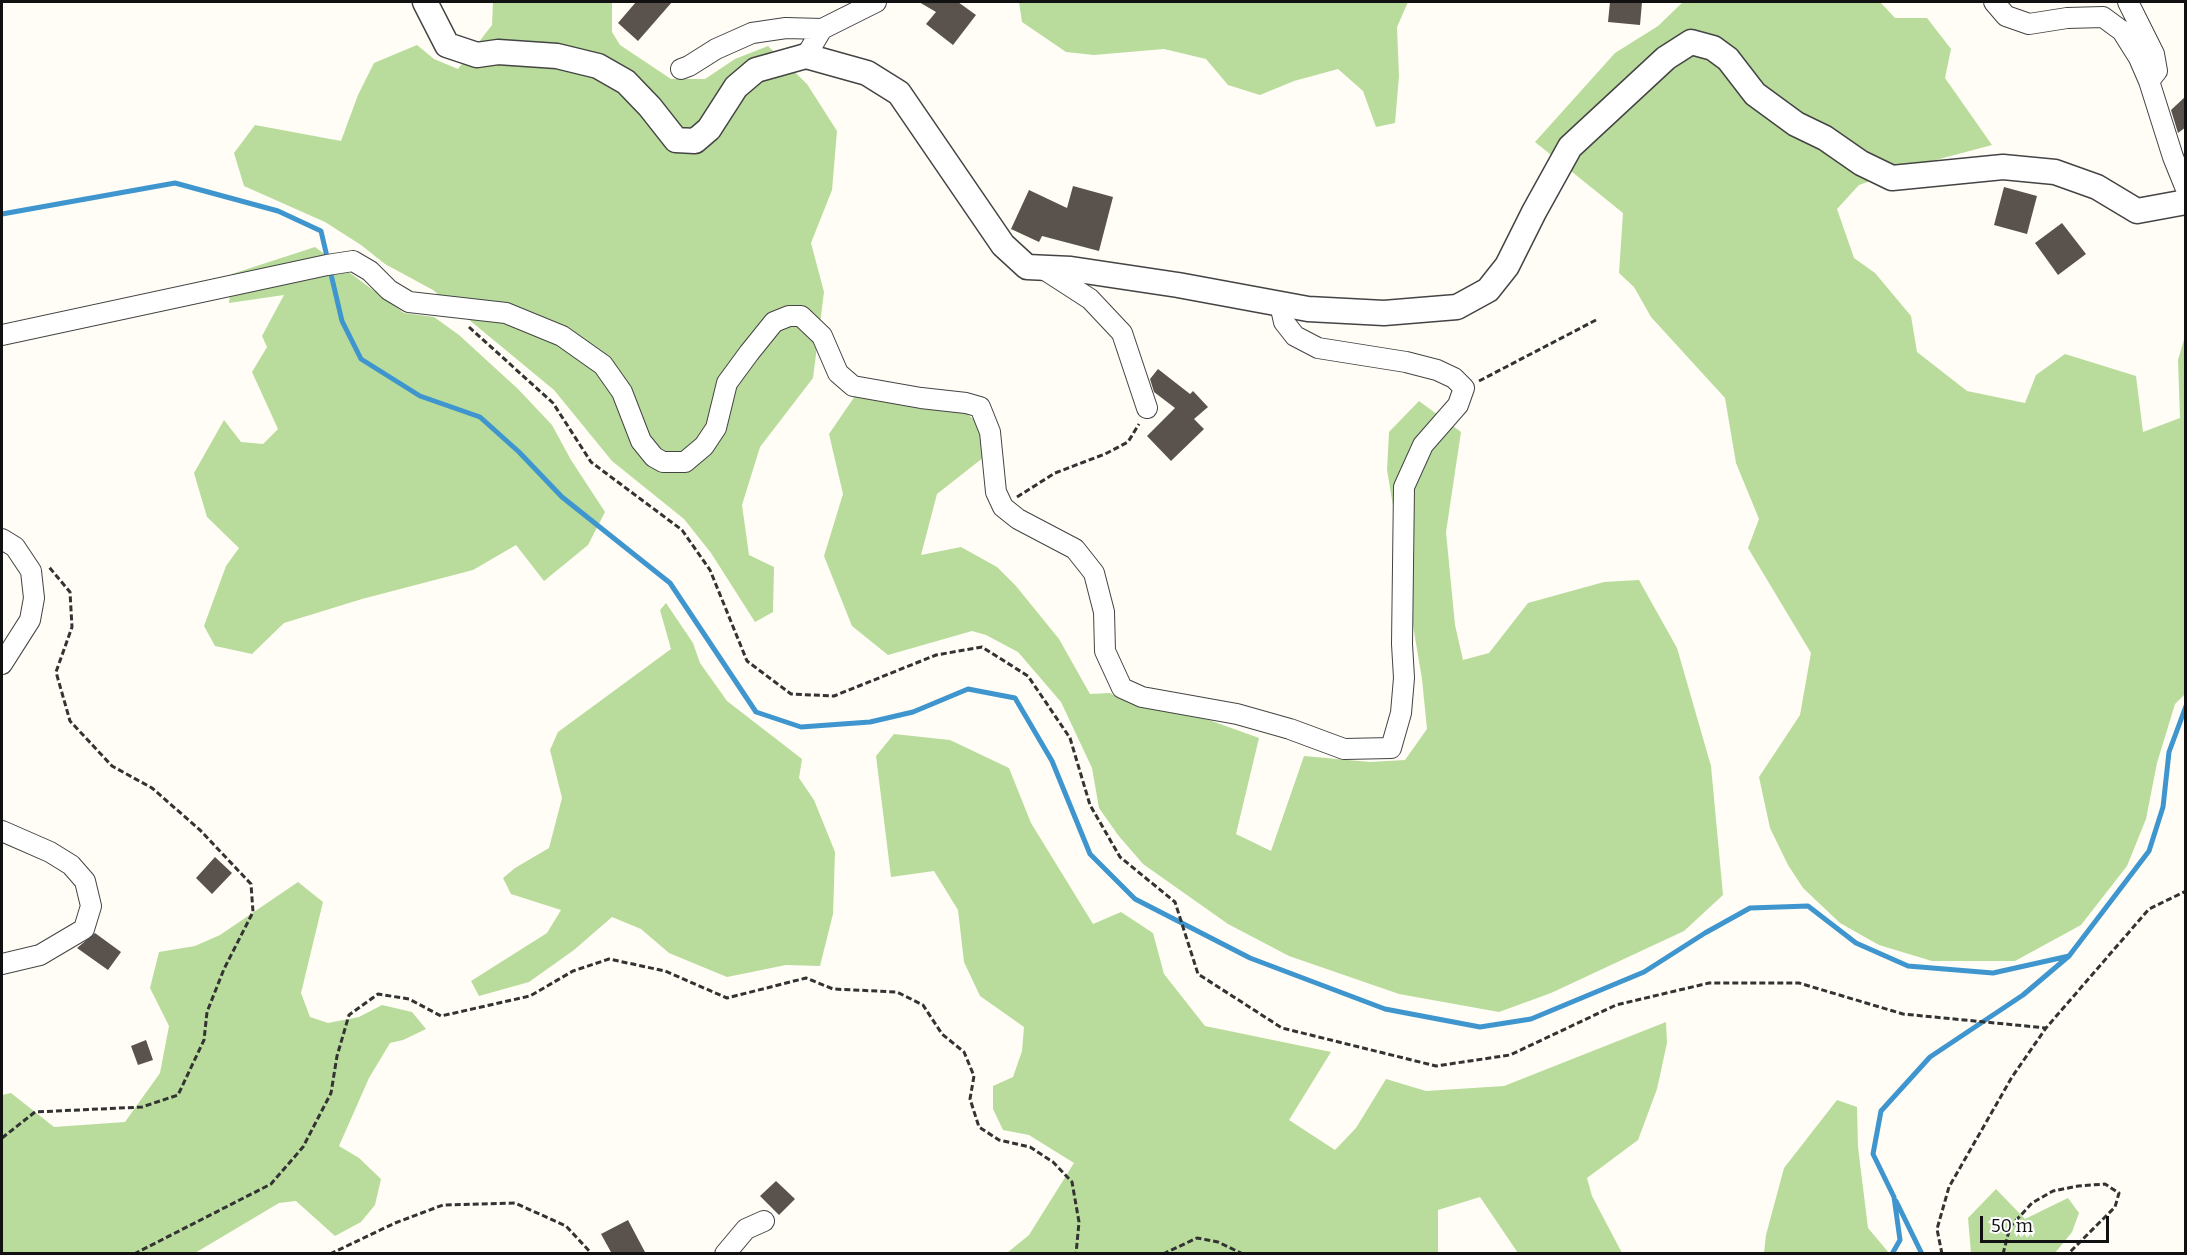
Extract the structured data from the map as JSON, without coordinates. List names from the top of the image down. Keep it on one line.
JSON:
{"scale_bar":"50 m"}
